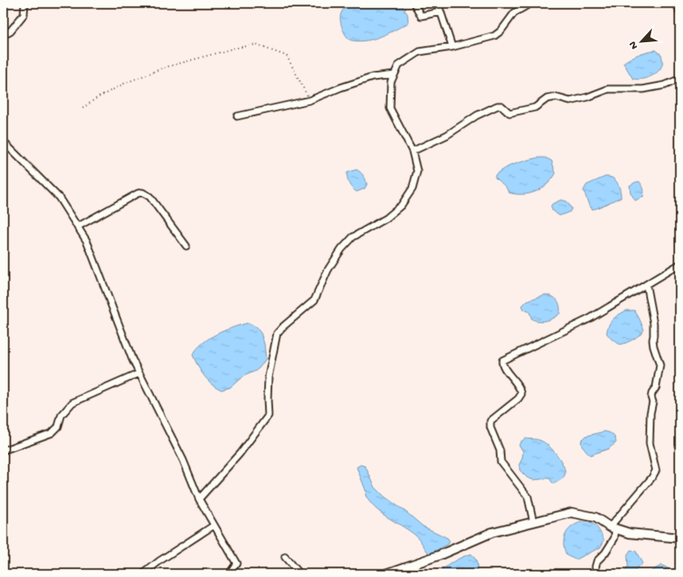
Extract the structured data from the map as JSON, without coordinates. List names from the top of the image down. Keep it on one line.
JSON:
{"north":"bottom left"}
